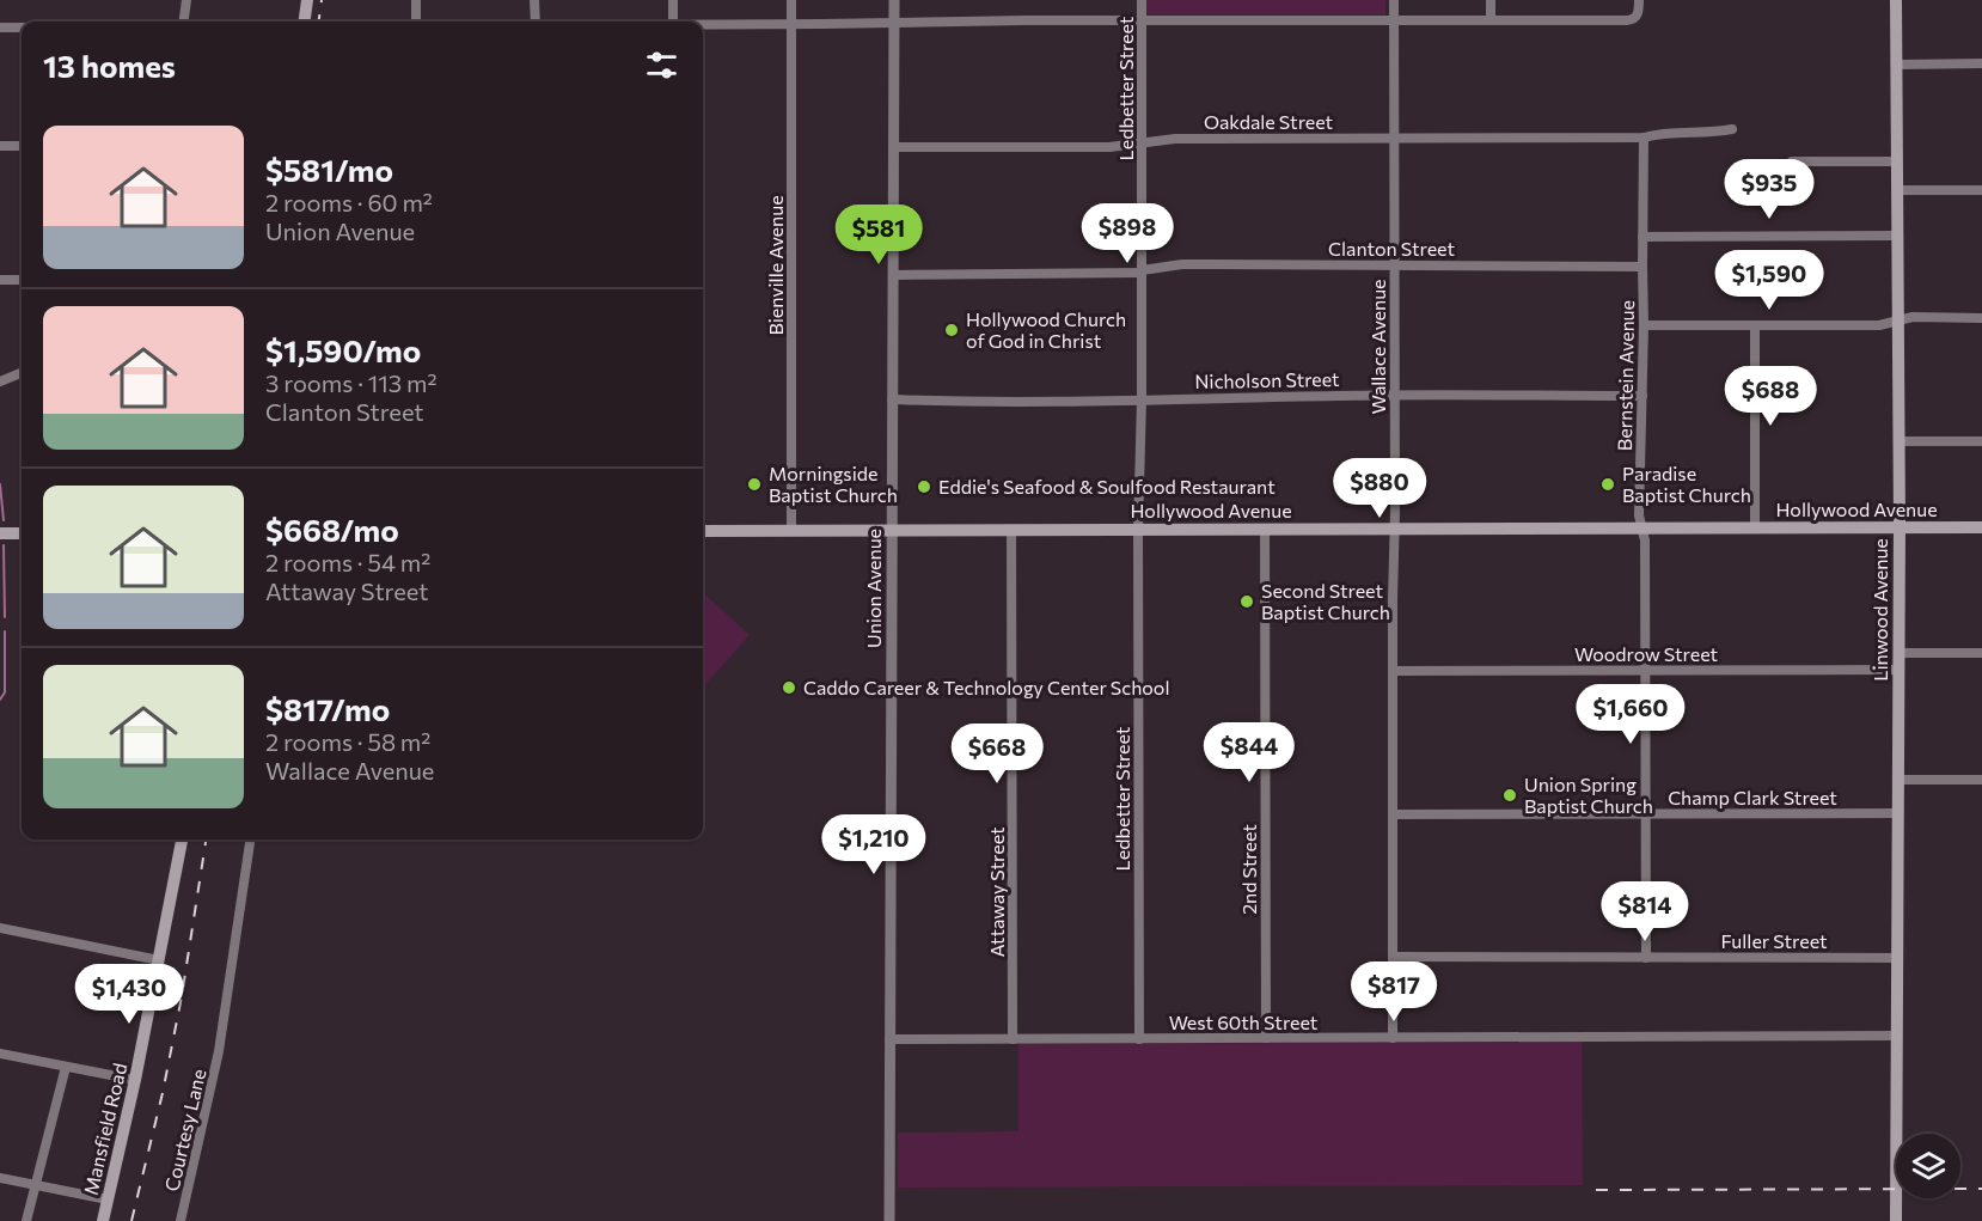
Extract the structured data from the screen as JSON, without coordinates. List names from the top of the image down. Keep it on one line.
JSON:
{"streets":{"main road":["Hollywood Avenue","Linwood Avenue","Mansfield Road"],"street":["Ledbetter Street","Oakdale Street","Clanton Street","Bienville Avenue","Wallace Avenue","Bernstein Avenue","Nicholson Street","Union Avenue","Woodrow Street","Champ Clark Street","2nd Street","Attaway Street","Fuller Street","West 60th Street","Courtesy Lane"]},"crossings":[["Ledbetter Street","Oakdale Street"],["Ledbetter Street","Clanton Street"],["Ledbetter Street","Nicholson Street"],["Ledbetter Street","Hollywood Avenue"],["Ledbetter Street","West 60th Street"],["Oakdale Street","Wallace Avenue"],["Oakdale Street","Bernstein Avenue"],["Oakdale Street","Union Avenue"],["Clanton Street","Wallace Avenue"],["Clanton Street","Bernstein Avenue"],["Clanton Street","Union Avenue"],["Bienville Avenue","Hollywood Avenue"],["Wallace Avenue","Nicholson Street"],["Wallace Avenue","Hollywood Avenue"],["Wallace Avenue","Woodrow Street"],["Wallace Avenue","Champ Clark Street"],["Wallace Avenue","Fuller Street"],["Wallace Avenue","West 60th Street"],["Bernstein Avenue","Nicholson Street"],["Bernstein Avenue","Hollywood Avenue"],["Bernstein Avenue","Woodrow Street"],["Bernstein Avenue","Champ Clark Street"],["Bernstein Avenue","Fuller Street"],["Nicholson Street","Union Avenue"],["Hollywood Avenue","Union Avenue"],["Hollywood Avenue","Linwood Avenue"],["Hollywood Avenue","2nd Street"],["Hollywood Avenue","Attaway Street"],["Union Avenue","West 60th Street"],["Linwood Avenue","Woodrow Street"],["Linwood Avenue","Champ Clark Street"],["Linwood Avenue","Fuller Street"],["Linwood Avenue","West 60th Street"],["2nd Street","West 60th Street"],["Attaway Street","West 60th Street"]],"places":["Hollywood Church of God in Christ","Morningside Baptist Church","Paradise Baptist Church","Eddie's Seafood & Soulfood Restaurant","Second Street Baptist Church","Caddo Career & Technology Center School","Union Spring Baptist Church"],"page":{"heading":"13 homes","list":[{"name":"$581/mo","note":"2 rooms · 60 m² · Union Avenue"},{"name":"$1,590/mo","note":"3 rooms · 113 m² · Clanton Street"},{"name":"$668/mo","note":"2 rooms · 54 m² · Attaway Street"},{"name":"$817/mo","note":"2 rooms · 58 m² · Wallace Avenue"}],"price":["$935","$898","$581","$1,590","$688","$880","$1,660","$844","$668","$1,210","$814","$817","$1,430"]}}
